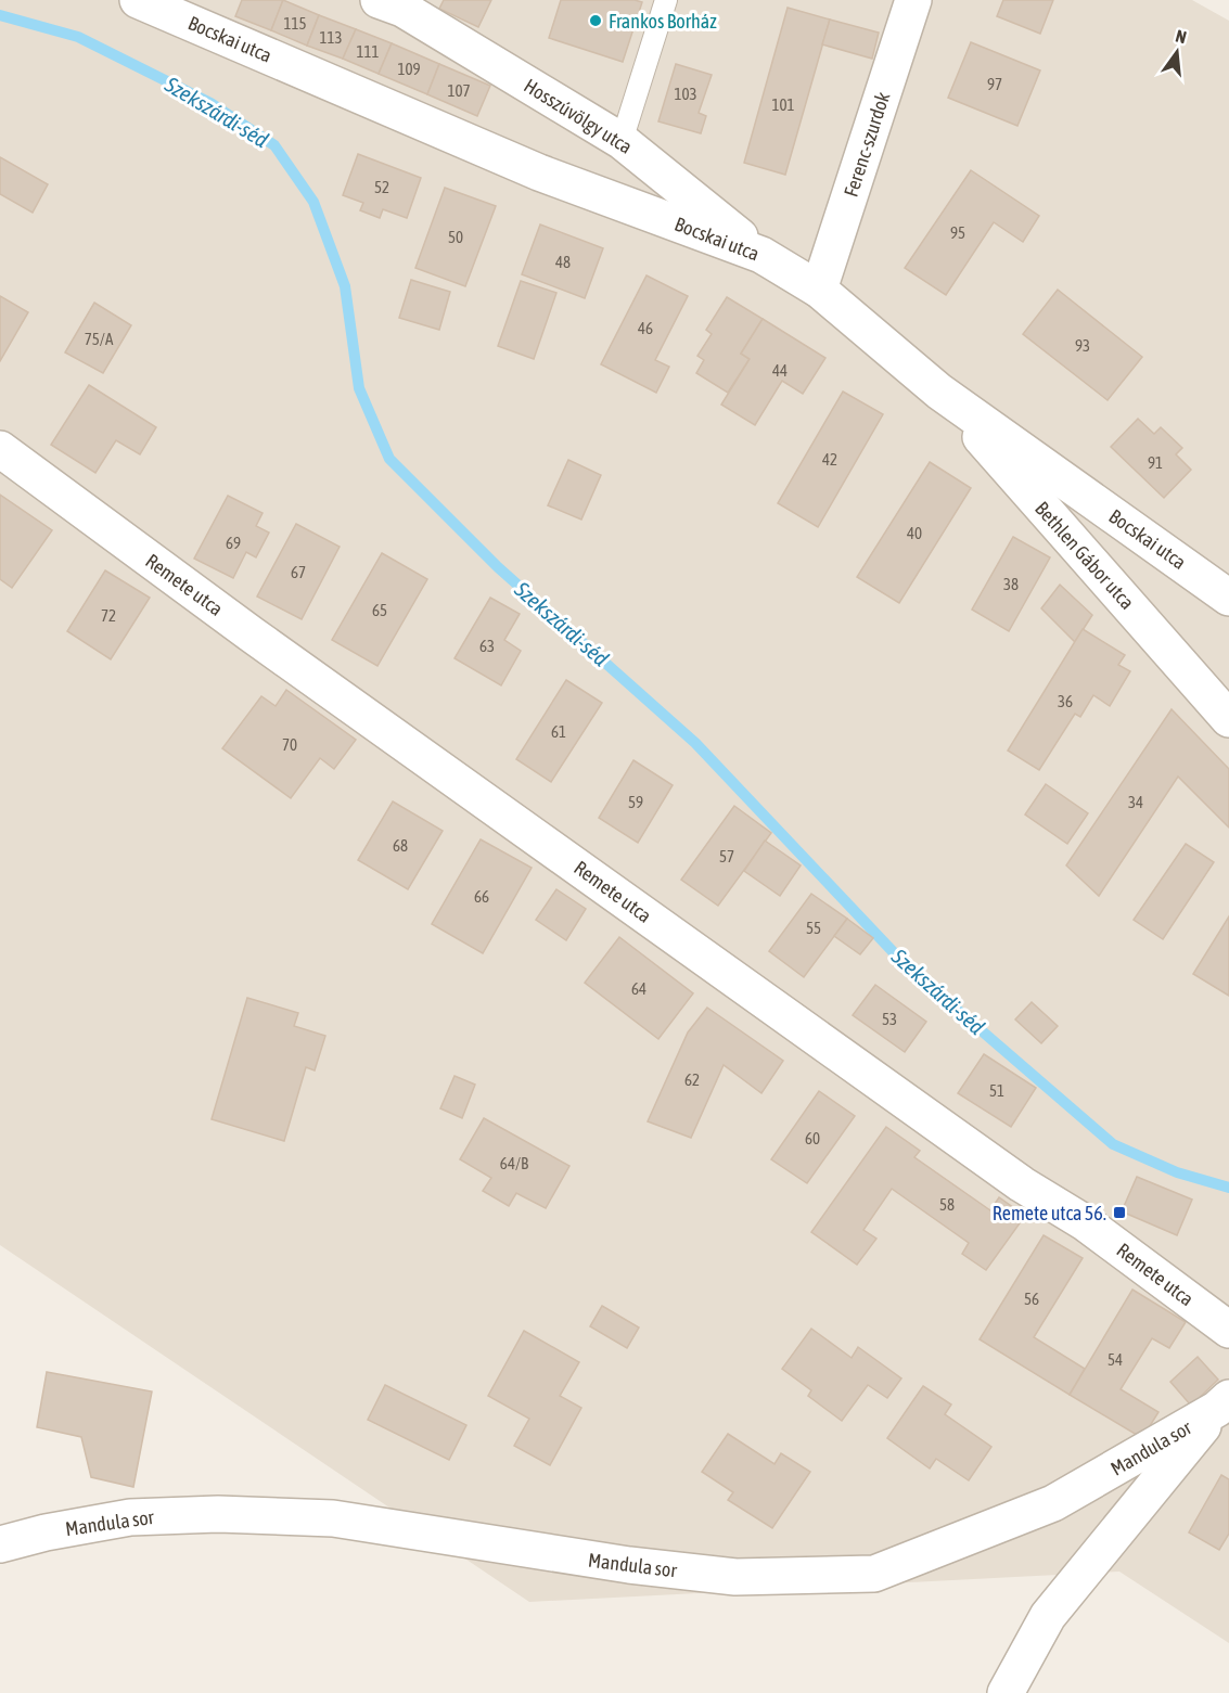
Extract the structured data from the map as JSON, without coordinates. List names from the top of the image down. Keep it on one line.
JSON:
{"streets":{"street":["Bocskai utca","Hosszúvölgy utca","Ferenc-szurdok","Bethlen Gábor utca","Remete utca","Mandula sor"]},"crossings":[["Bocskai utca","Hosszúvölgy utca"],["Bocskai utca","Ferenc-szurdok"],["Bocskai utca","Bethlen Gábor utca"]],"water":["Szekszárdi-séd"],"places":{"other":["Frankos Borház"],"transit":["Remete utca 56."]},"house_numbers":["115","113","111","109","97","107","103","101","52","95","50","48","46","75/A","93","44","42","91","40","69","67","38","65","72","63","36","61","70","59","34","68","57","66","55","64","53","62","51","60","64/B","58","56","54"],"north":"top"}
